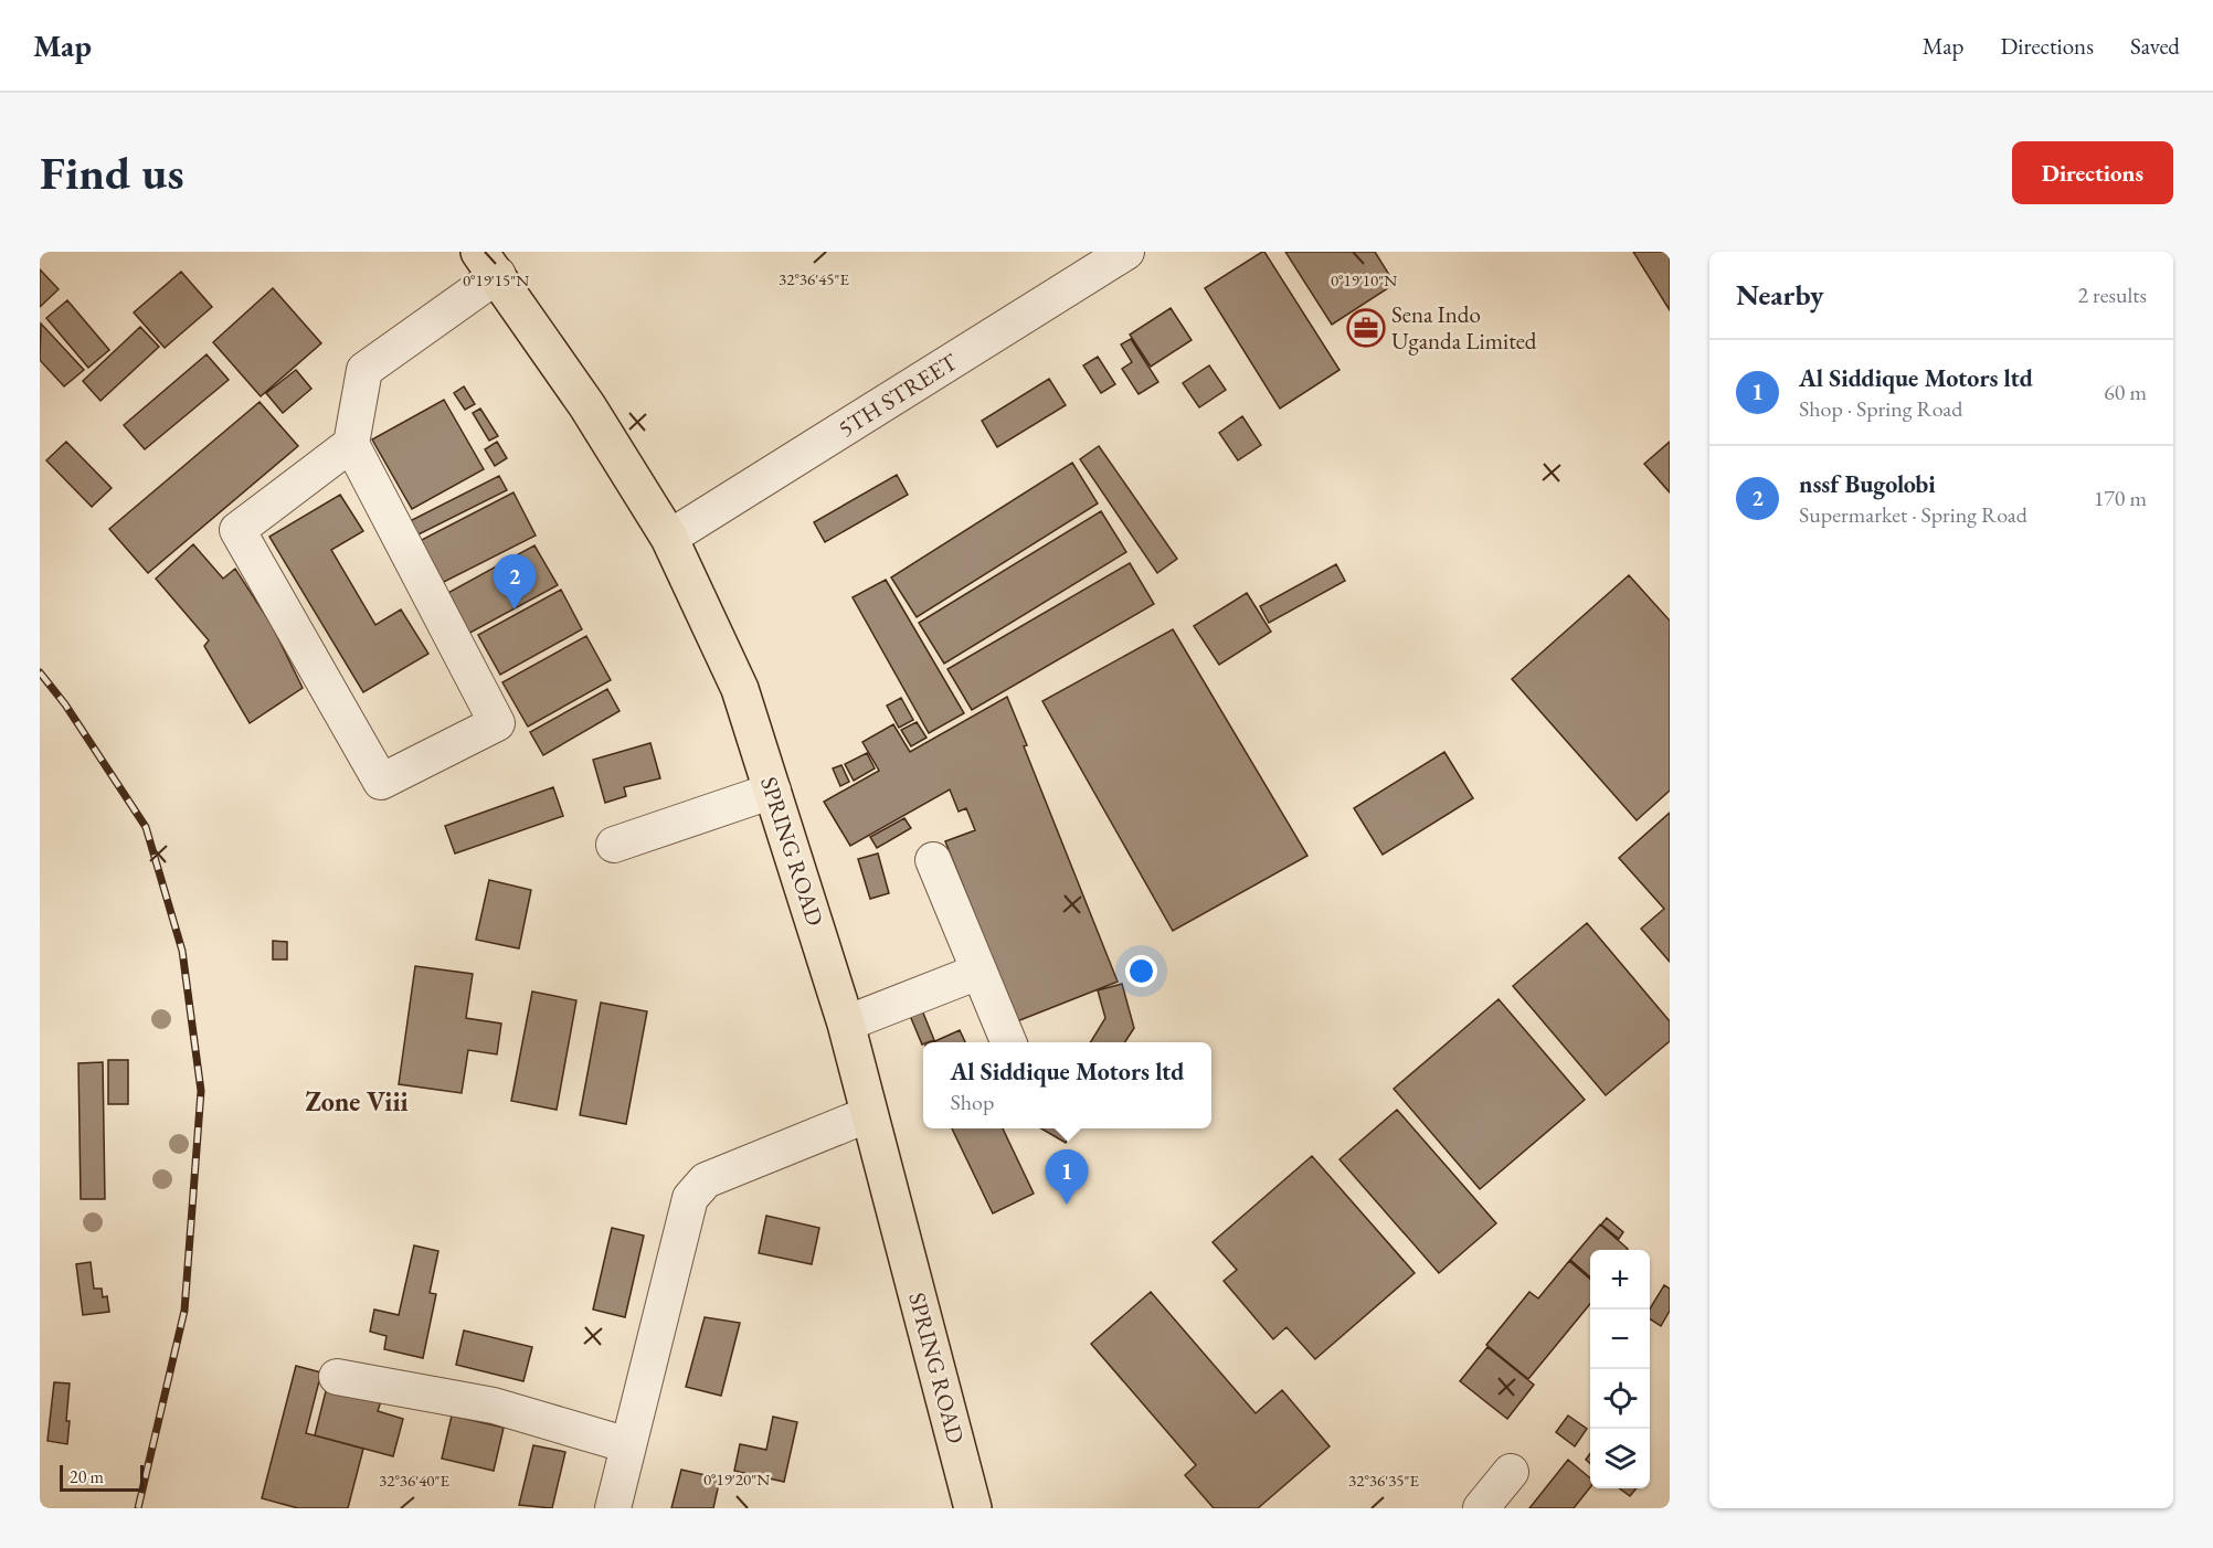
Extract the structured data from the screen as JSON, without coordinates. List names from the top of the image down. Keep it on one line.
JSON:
{"streets":{"main road":["SPRING ROAD"],"street":["5TH STREET"]},"crossings":[["5TH STREET","SPRING ROAD"]],"districts":["Zone Viii"],"places":{"office":["Sena Indo Uganda Limited"]},"scale_bar":"20 m","page":{"header":"Map","nav":["Map","Directions","Saved"],"buttons":"Directions","title":"Find us","heading":["Nearby","2 results"],"list":[{"mark":"1","name":"Al Siddique Motors ltd","note":"Shop · Spring Road","value":"60 m"},{"mark":"2","name":"nssf Bugolobi","note":"Supermarket · Spring Road","value":"170 m"}],"pins":["2","1"],"popup":["Al Siddique Motors ltd","Shop"],"map_buttons":["+","−"],"scale":"20 m"},"coordinates":["32°36'45\"E","0°19'10\"N","0°19'15\"N","0°19'20\"N","32°36'40\"E","32°36'35\"E"]}
